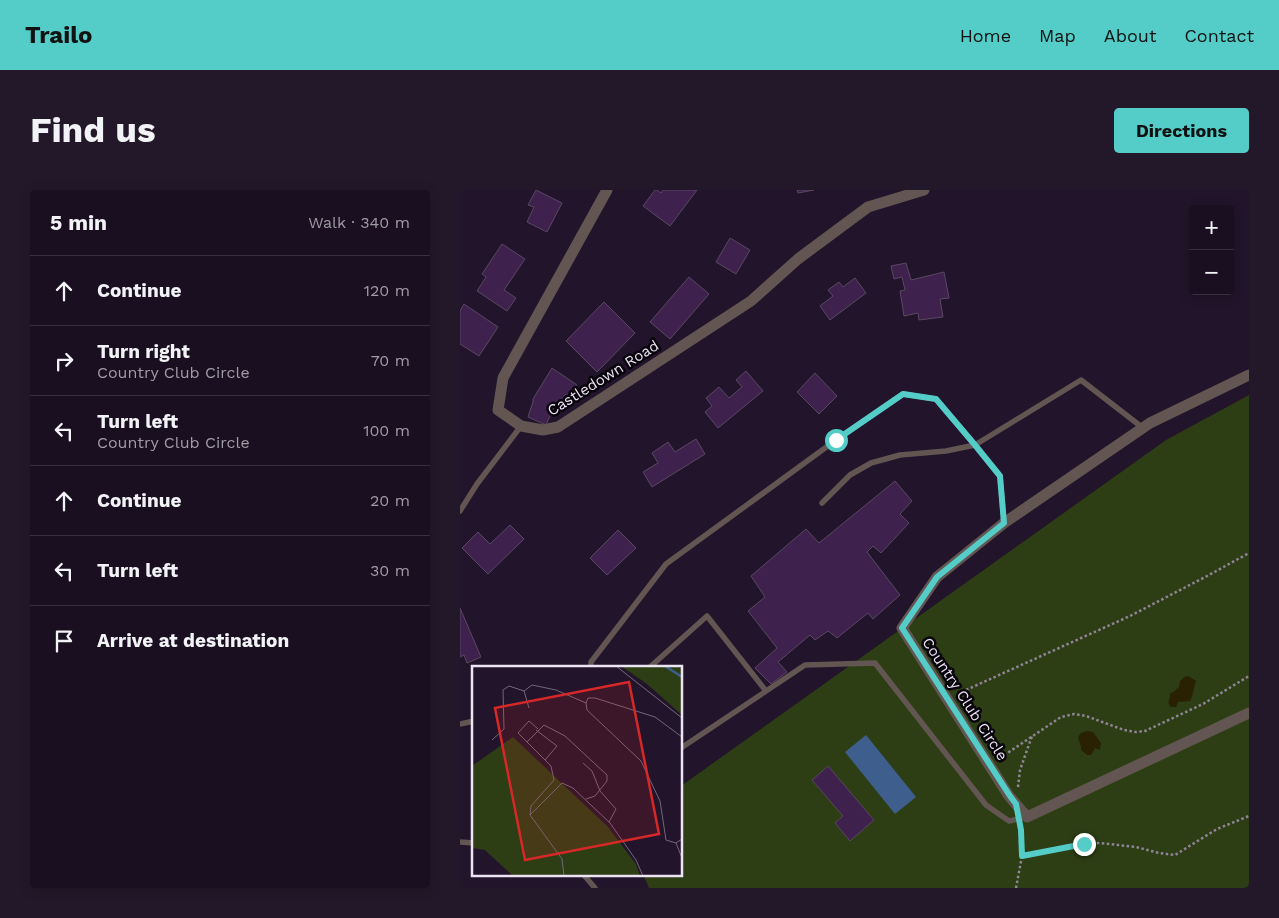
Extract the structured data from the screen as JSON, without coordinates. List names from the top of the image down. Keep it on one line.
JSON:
{"streets":{"street":["Castledown Road","Country Club Circle"]},"page":{"header":"Trailo","nav":["Home","Map","About","Contact"],"buttons":"Directions","title":"Find us","heading":["5 min","Walk · 340 m"],"map_buttons":["+","−"],"list":[["Continue","120 m"],["Turn right","Country Club Circle","70 m"],["Turn left","Country Club Circle","100 m"],["Continue","20 m"],["Turn left","30 m"],"Arrive at destination"]}}
